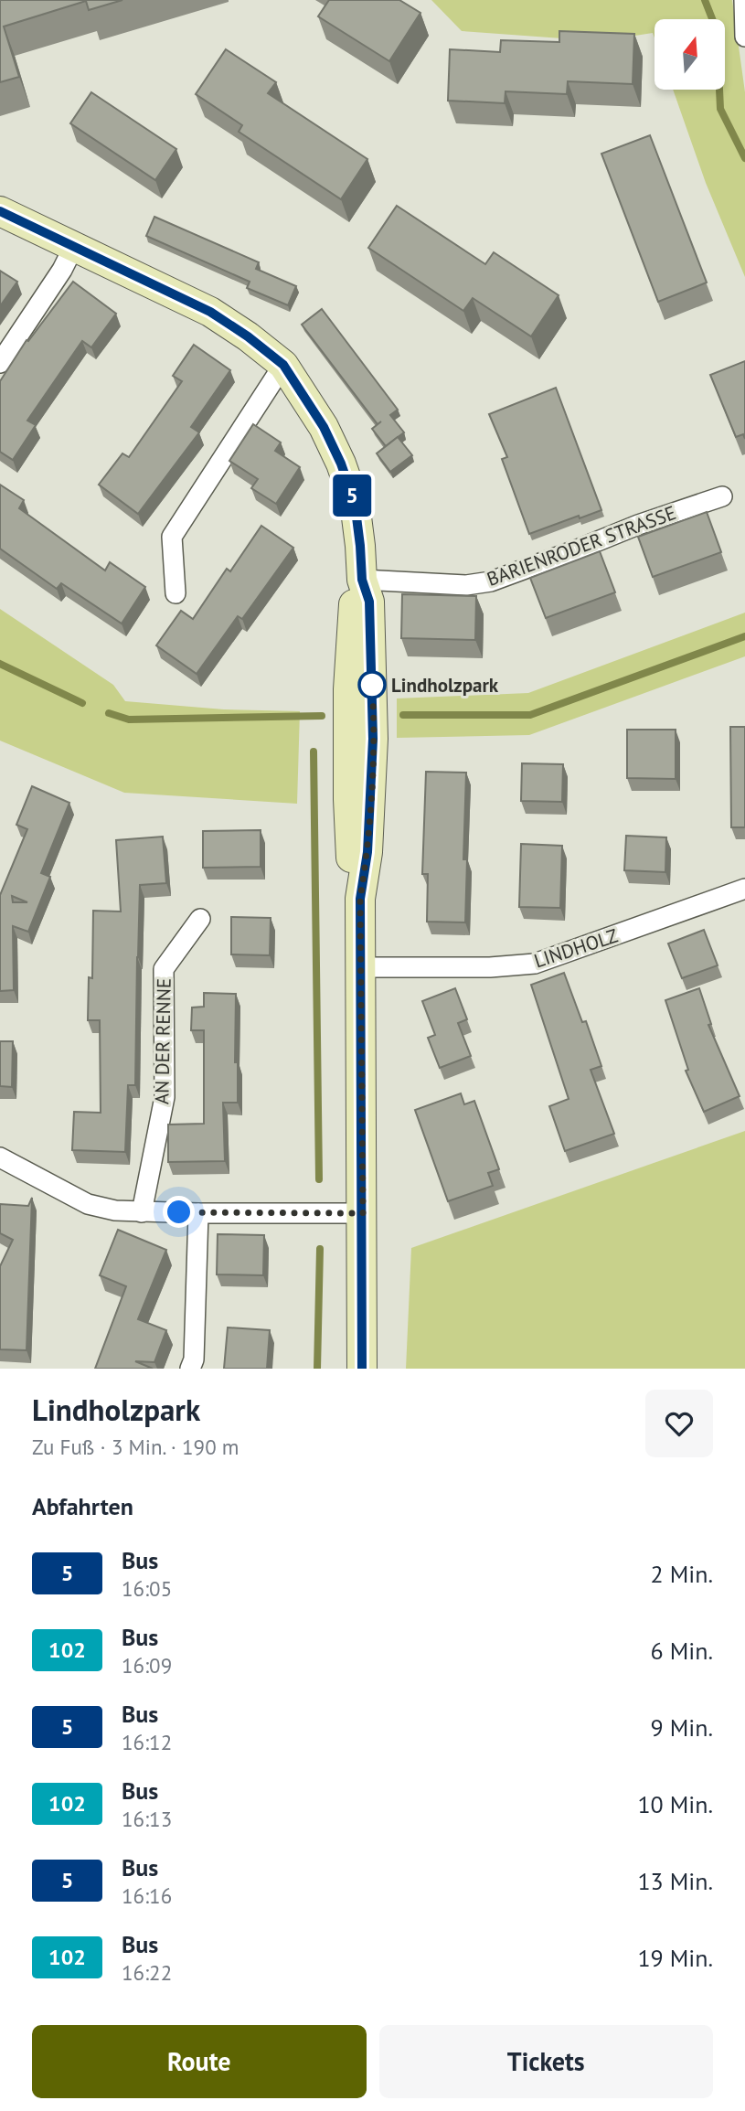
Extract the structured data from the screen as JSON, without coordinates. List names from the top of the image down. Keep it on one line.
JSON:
{"streets":{"street":["BARIENRODER STRASSE","LINDHOLZ","AN DER RENNE"]},"places":["Lindholzpark"],"lines":["bus line 5"],"north":"top","page":{"on_map":"5","heading":[["Lindholzpark","Zu Fuß · 3 Min. · 190 m"],"Abfahrten"],"list":[{"mark":"5","name":"Bus","note":"16:05","value":"2 Min."},{"mark":"102","name":"Bus","note":"16:09","value":"6 Min."},{"mark":"5","name":"Bus","note":"16:12","value":"9 Min."},{"mark":"102","name":"Bus","note":"16:13","value":"10 Min."},{"mark":"5","name":"Bus","note":"16:16","value":"13 Min."},{"mark":"102","name":"Bus","note":"16:22","value":"19 Min."}],"buttons":["Route","Tickets"]}}
